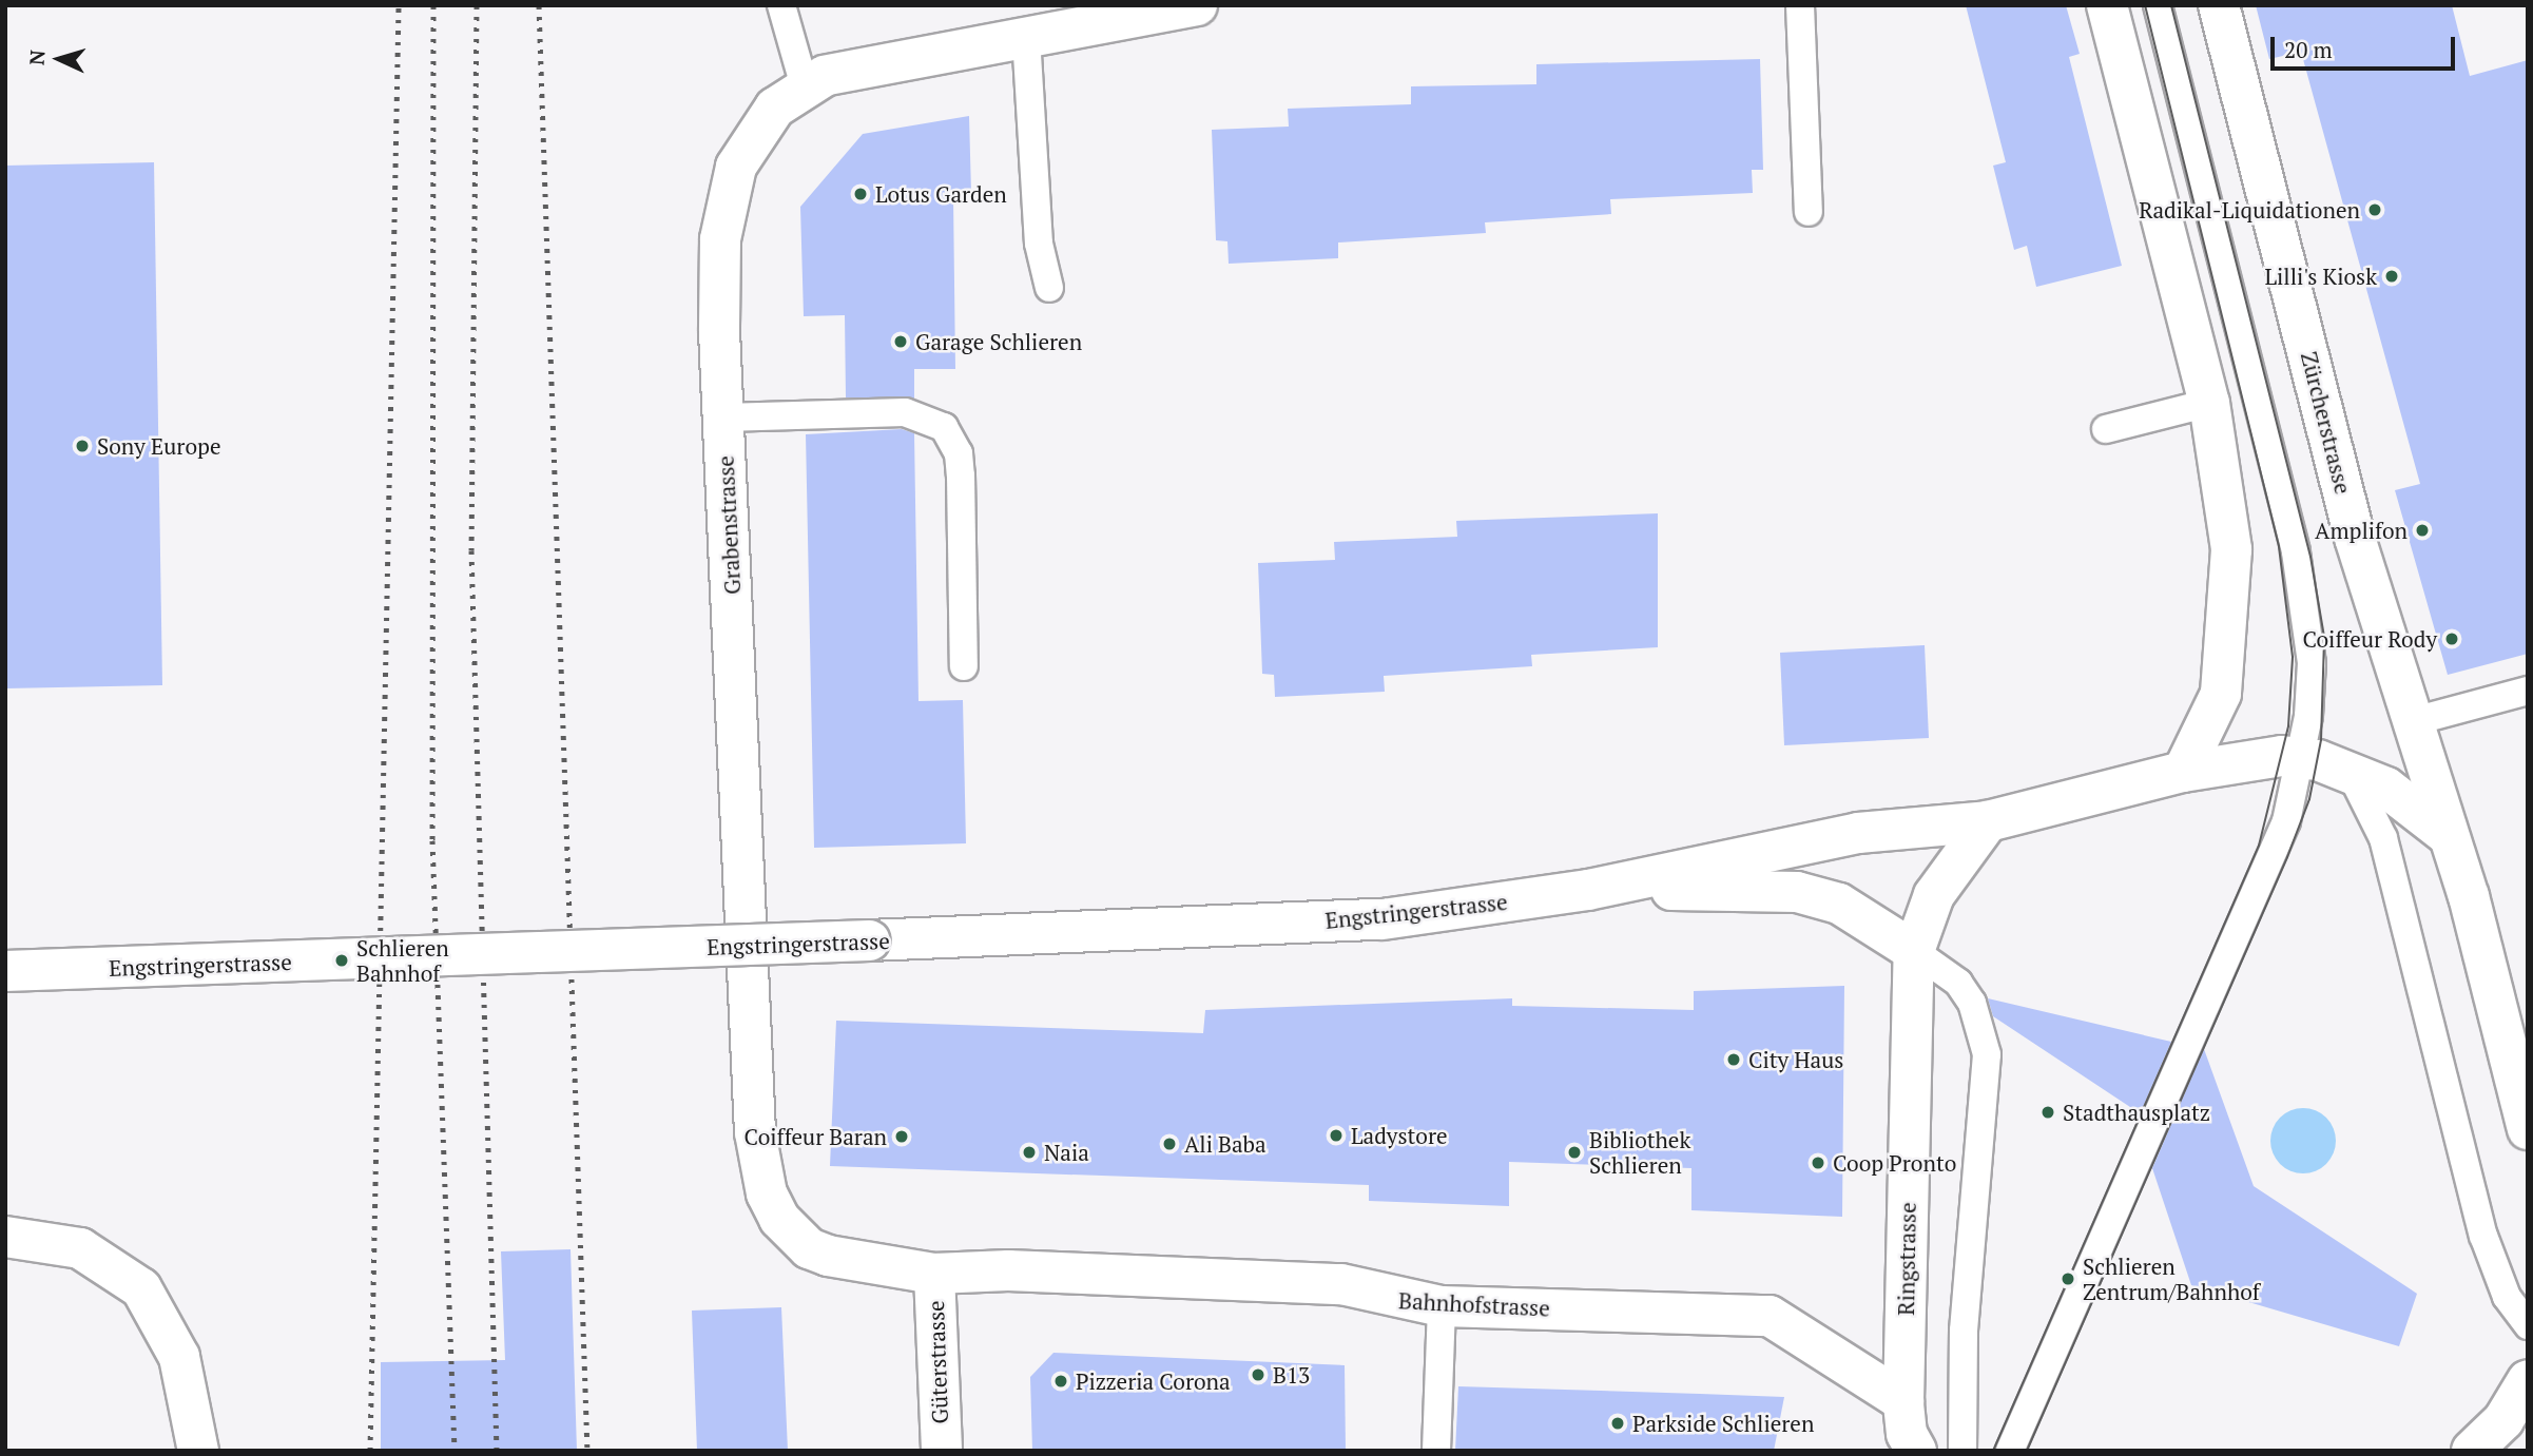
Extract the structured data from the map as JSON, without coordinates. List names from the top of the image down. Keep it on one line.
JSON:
{"streets":{"main road":["Zürcherstrasse","Grabenstrasse","Engstringerstrasse","Ringstrasse","Bahnhofstrasse","Güterstrasse"]},"crossings":[["Grabenstrasse","Bahnhofstrasse"],["Grabenstrasse","Güterstrasse"],["Engstringerstrasse","Ringstrasse"],["Ringstrasse","Bahnhofstrasse"],["Bahnhofstrasse","Güterstrasse"]],"places":["Lotus Garden","Radikal-Liquidationen","Lilli's Kiosk","Garage Schlieren","Sony Europe","Amplifon","Coiffeur Rody","Schlieren Bahnhof","City Haus","Stadthausplatz","Ladystore","Coiffeur Baran","Ali Baba","Naia","Bibliothek Schlieren","Coop Pronto","Schlieren Zentrum/Bahnhof","B13","Pizzeria Corona","Parkside Schlieren"],"scale_bar":"20 m","north":"left"}
